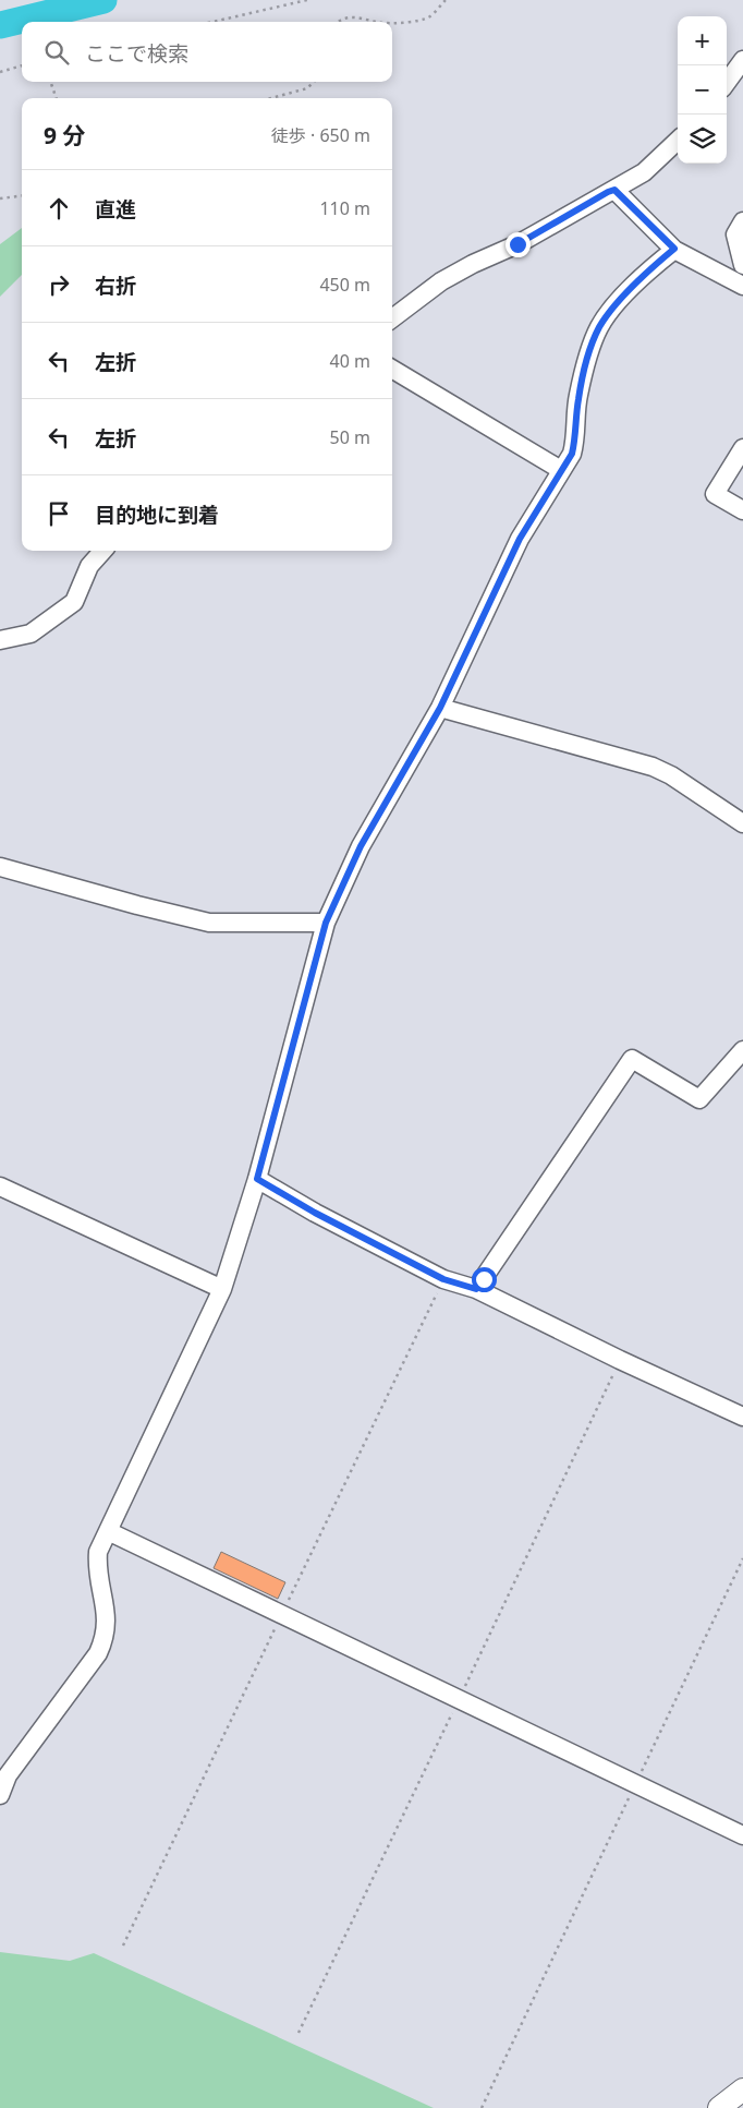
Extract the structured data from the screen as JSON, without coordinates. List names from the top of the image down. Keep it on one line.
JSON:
{"page":{"map_buttons":["+","−"],"search":"ここで検索","heading":["9 分","徒歩 · 650 m"],"list":[["直進","110 m"],["右折","450 m"],["左折","40 m"],["左折","50 m"],"目的地に到着"]}}
